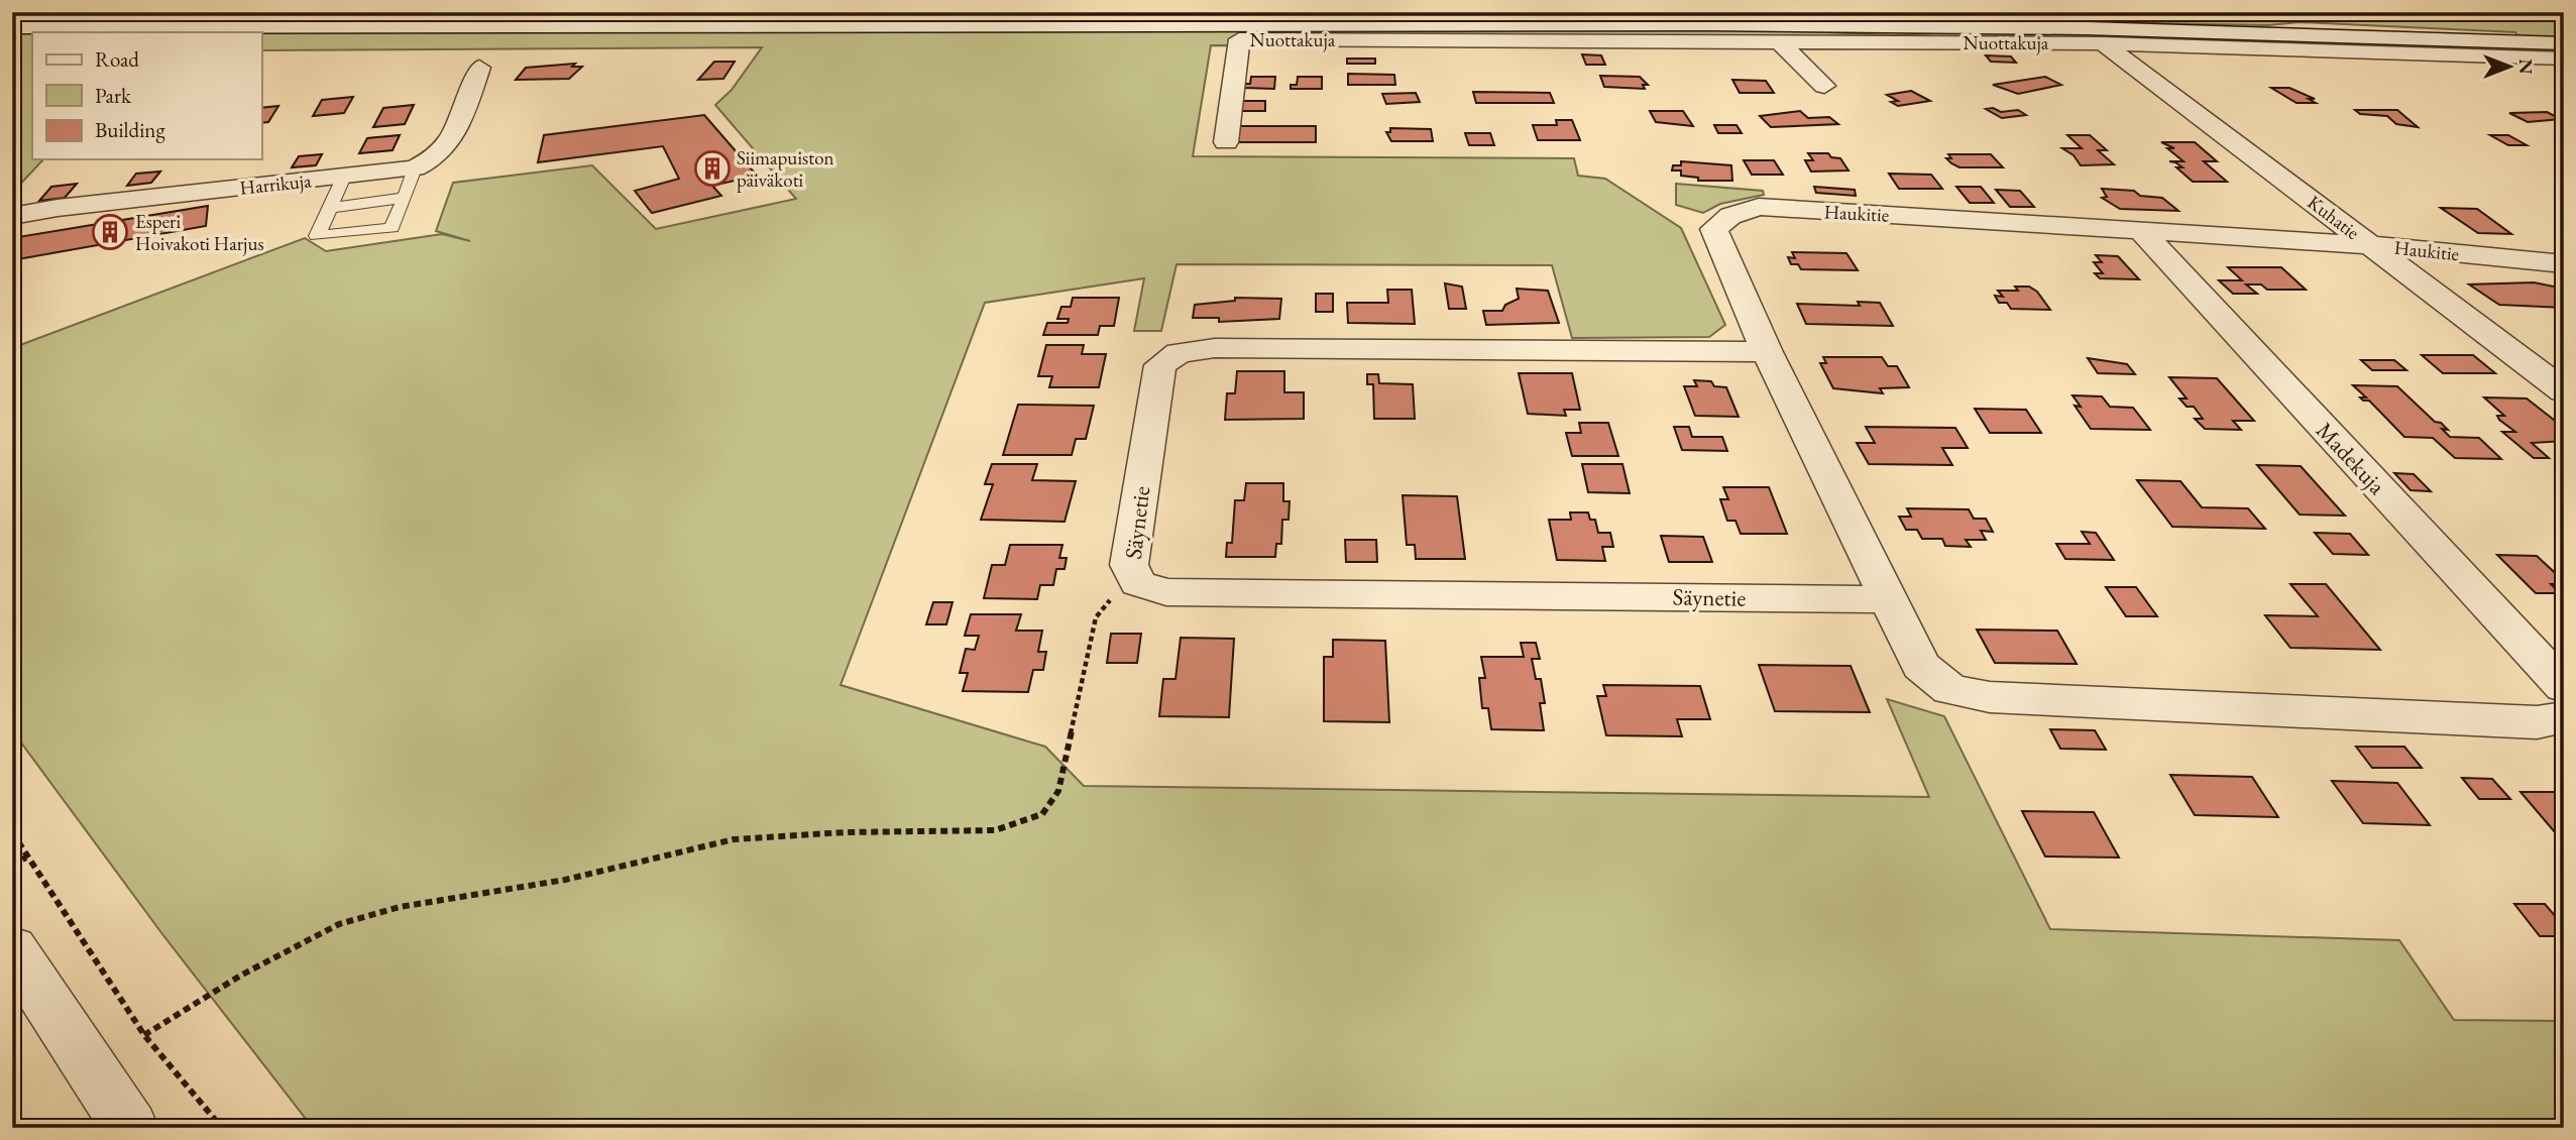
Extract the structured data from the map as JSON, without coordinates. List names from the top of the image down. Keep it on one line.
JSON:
{"streets":{"street":["Nuottakuja","Harrikuja","Haukitie","Kuhatie","Madekuja","Säynetie"]},"crossings":[["Nuottakuja","Kuhatie"],["Haukitie","Kuhatie"],["Haukitie","Madekuja"],["Haukitie","Säynetie"]],"places":{"building":["Siimapuiston päiväkoti","Esperi Hoivakoti Harjus"]},"legend":["Road","Park","Building"],"north":"right"}
